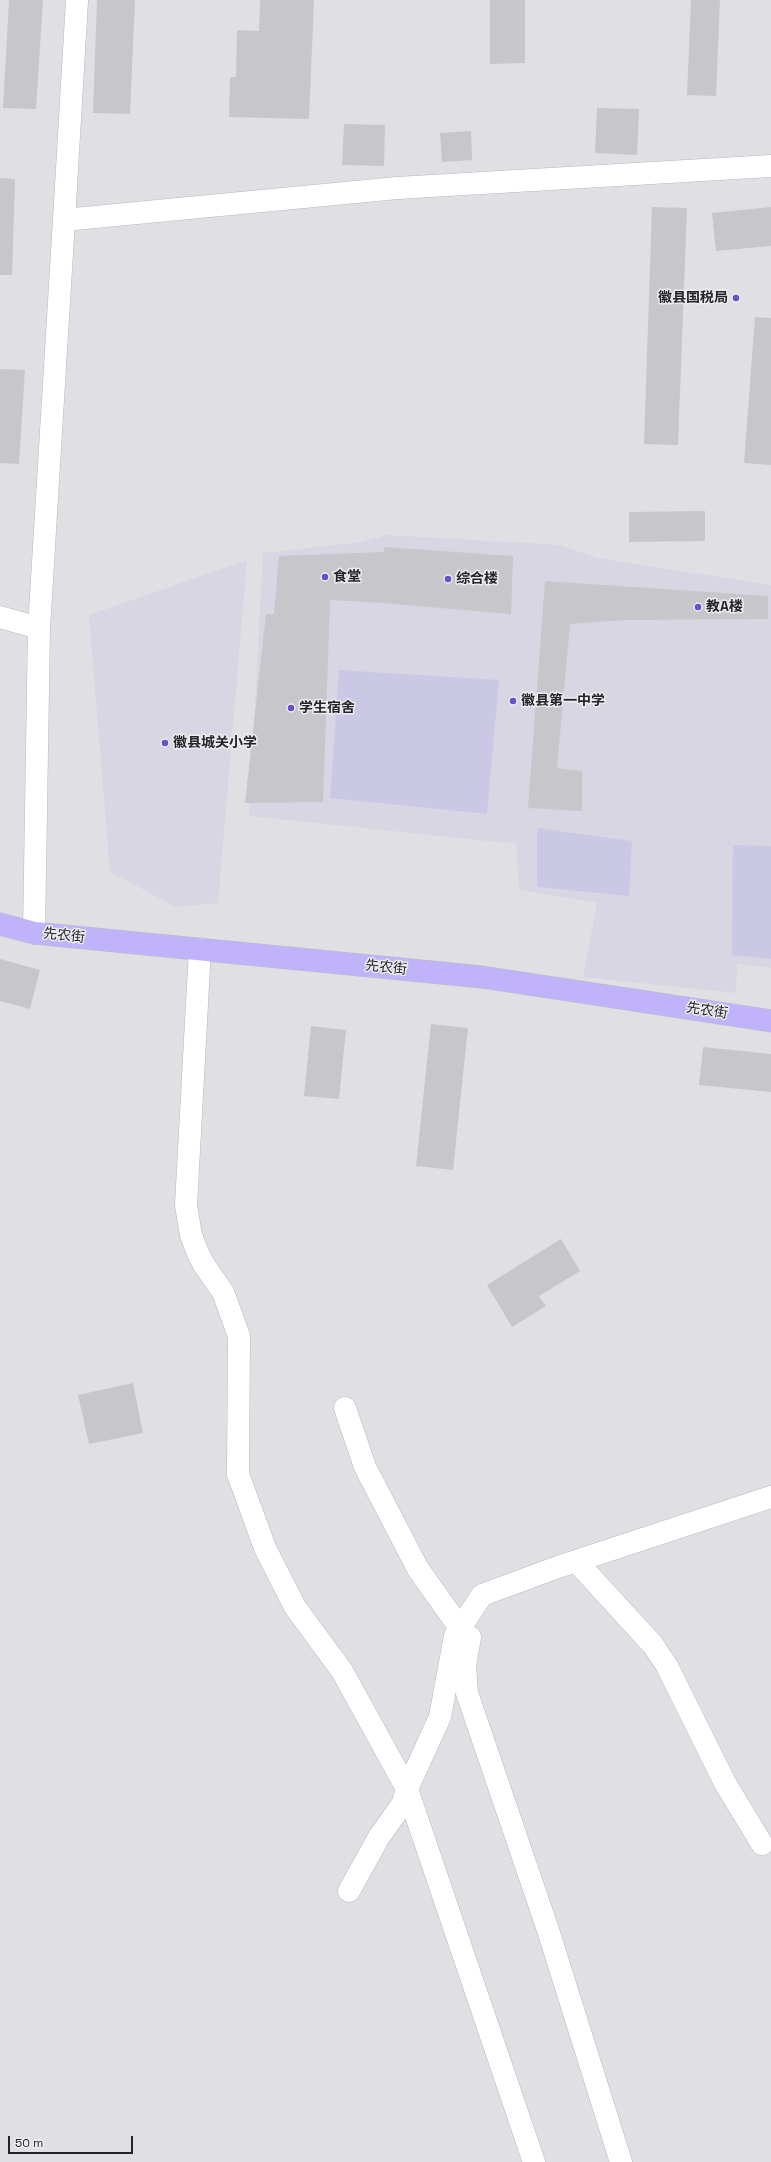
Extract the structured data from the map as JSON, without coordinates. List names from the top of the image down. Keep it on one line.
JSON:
{"streets":{"main road":["先农街"]},"places":["徽县国税局","食堂","综合楼","教A楼","徽县第一中学","学生宿舍","徽县城关小学"],"scale_bar":"50 m"}
